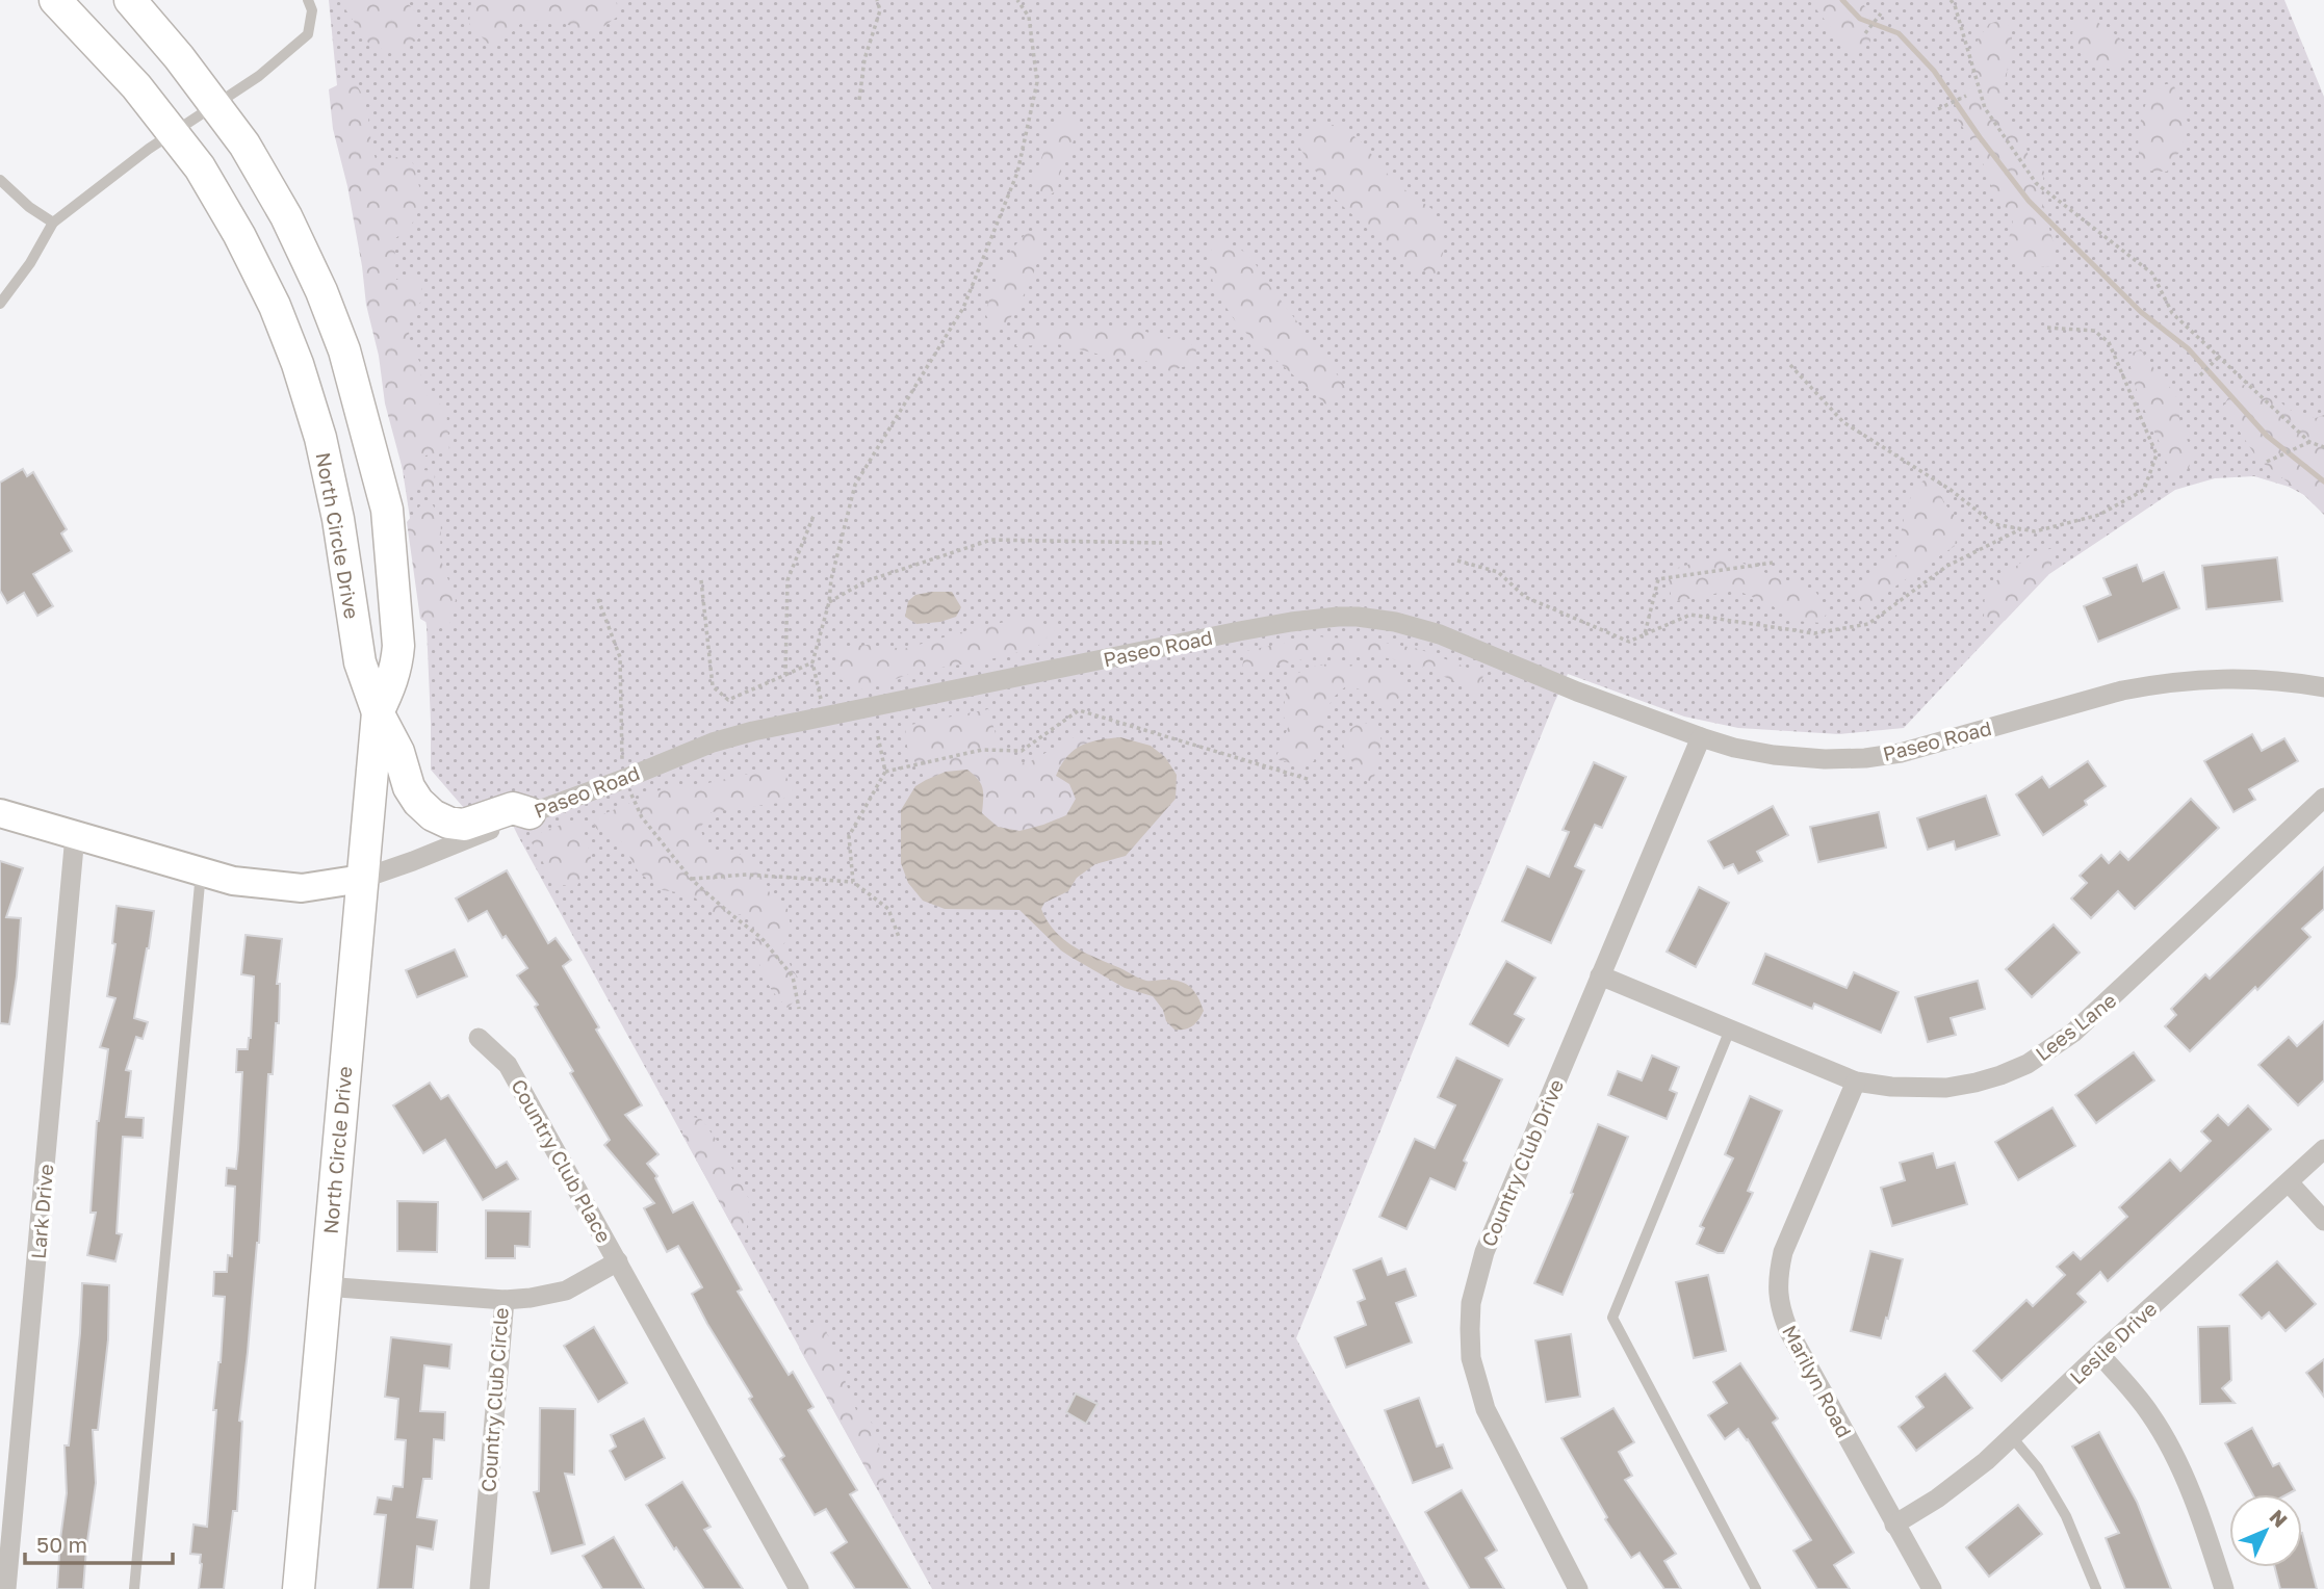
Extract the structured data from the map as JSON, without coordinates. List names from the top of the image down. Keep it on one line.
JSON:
{"streets":{"main road":["North Circle Drive"],"street":["Paseo Road","Lees Lane","Country Club Place","Country Club Drive","Lark Drive","Leslie Drive","Marilyn Road","Country Club Circle"]},"crossings":[["North Circle Drive","Paseo Road"],["North Circle Drive","Country Club Circle"],["Paseo Road","Country Club Drive"],["Paseo Road","Lark Drive"],["Lees Lane","Country Club Drive"],["Lees Lane","Marilyn Road"],["Country Club Place","Country Club Circle"],["Leslie Drive","Marilyn Road"]],"scale_bar":"50 m","north":"top right"}
